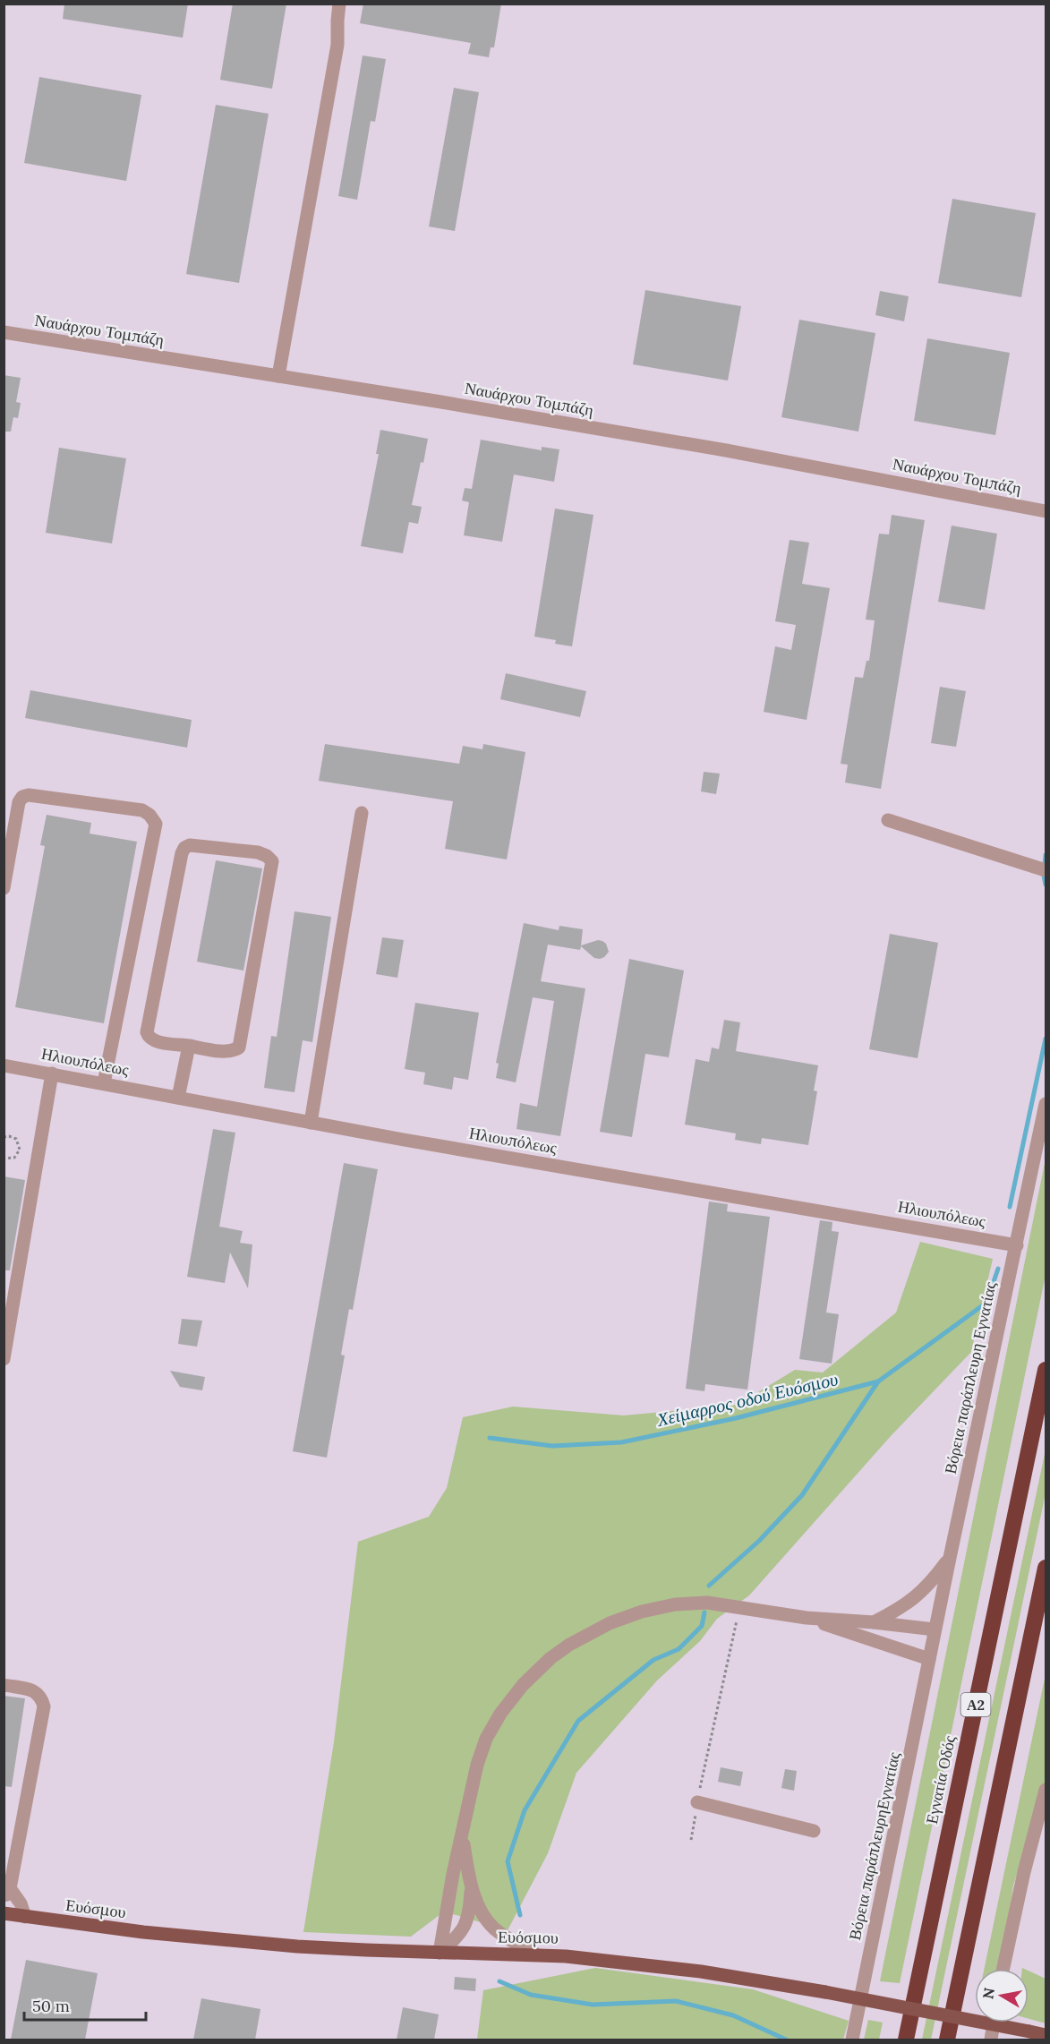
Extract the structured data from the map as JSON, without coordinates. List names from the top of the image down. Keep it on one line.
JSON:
{"streets":{"highway":["Α2","Εγνατία Οδός"],"main road":["Ευόσμου"],"street":["Ναυάρχου Τομπάζη","Ηλιουπόλεως","Βόρεια παράπλευρη Εγνατίας","Βόρεια παράπλευρηΕγνατίας"]},"crossings":[["Ηλιουπόλεως","Βόρεια παράπλευρη Εγνατίας"],["Βόρεια παράπλευρη Εγνατίας","Βόρεια παράπλευρηΕγνατίας"]],"water":["Χείμαρρος οδού Ευόσμου"],"scale_bar":"50 m","north":"left"}
